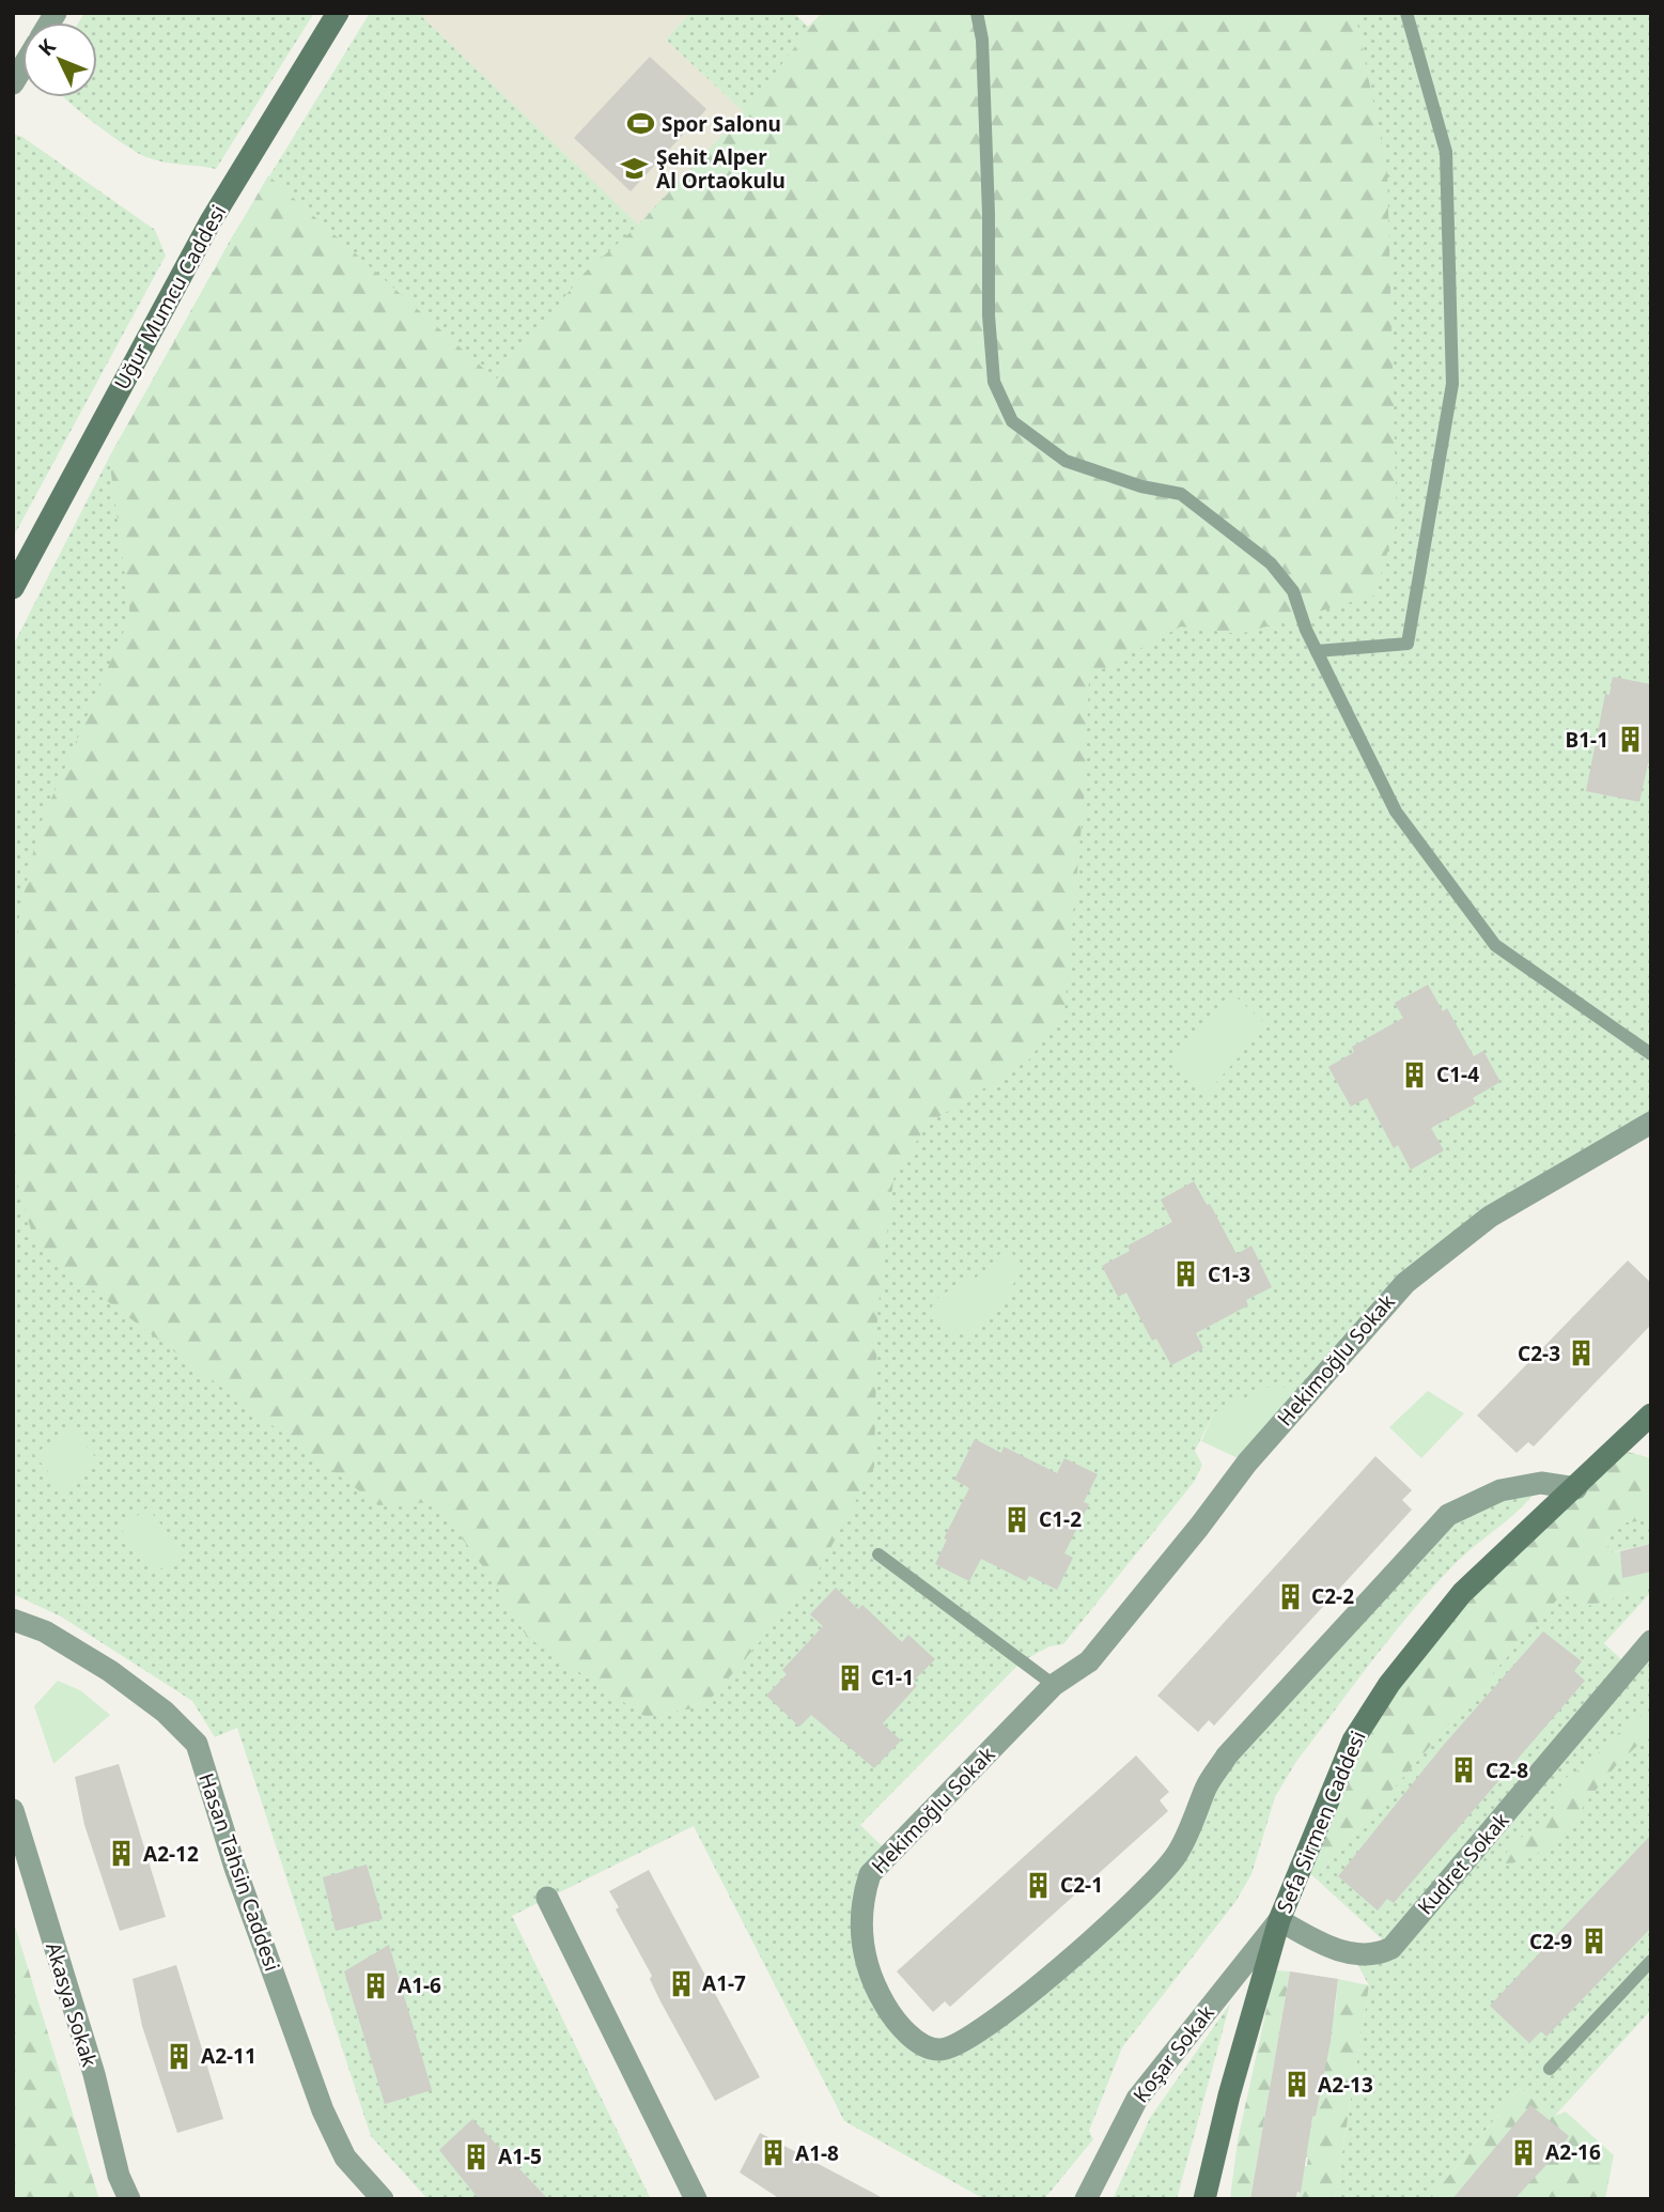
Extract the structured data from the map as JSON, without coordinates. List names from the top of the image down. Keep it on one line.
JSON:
{"streets":{"street":["Uğur Mumcu Caddesi","Hekimoğlu Sokak","Sefa Sirmen Caddesi","Kudret Sokak","Hasan Tahsin Caddesi","Akasya Sokak","Koşar Sokak"]},"crossings":[["Hekimoğlu Sokak","Sefa Sirmen Caddesi"],["Sefa Sirmen Caddesi","Kudret Sokak"],["Sefa Sirmen Caddesi","Koşar Sokak"],["Kudret Sokak","Koşar Sokak"]],"places":{"sports":["Spor Salonu"],"school or university":["Şehit Alper Al Ortaokulu"],"building":["B1-1","C1-4","C1-3","C2-3","C1-2","C2-2","C1-1","C2-8","A2-12","C2-1","C2-9","A1-7","A1-6","A2-11","A2-13","A2-16","A1-8","A1-5"]},"north":"top left"}
